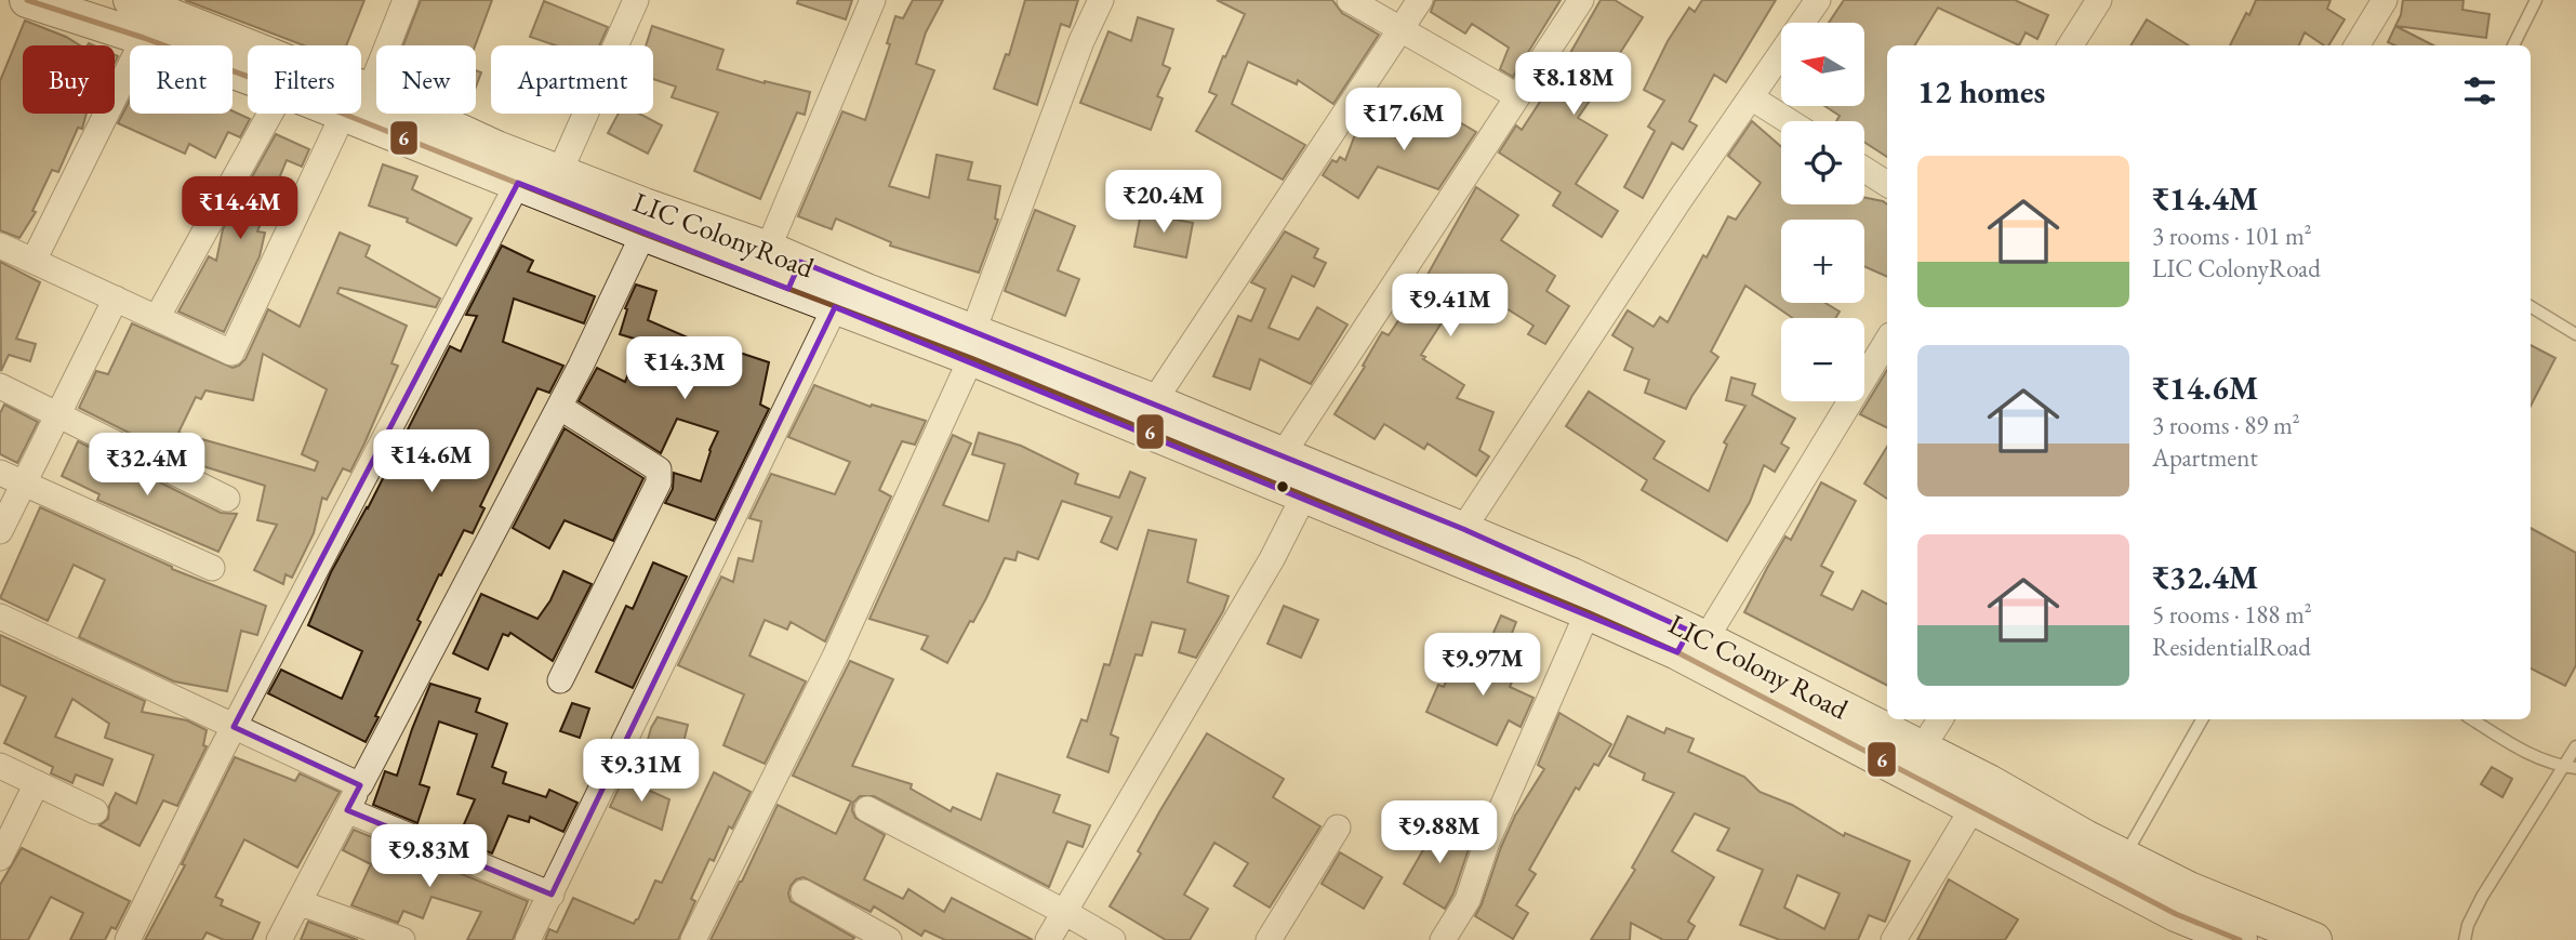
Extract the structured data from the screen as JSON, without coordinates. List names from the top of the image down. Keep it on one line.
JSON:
{"streets":{"main road":["LIC ColonyRoad","LIC Colony Road"]},"crossings":[["LIC ColonyRoad","LIC Colony Road"]],"lines":["transit line 6"],"north":"left","page":{"map_buttons":["+","−"],"chip":["Buy","Rent","Filters","New","Apartment"],"heading":"12 homes","price":["₹8.18M","₹17.6M","₹20.4M","₹14.4M","₹9.41M","₹14.3M","₹14.6M","₹32.4M","₹9.97M","₹9.31M","₹9.88M","₹9.83M"],"list":[{"name":"₹14.4M","note":"3 rooms · 101 m² · LIC ColonyRoad"},{"name":"₹14.6M","note":"3 rooms · 89 m² · Apartment"},{"name":"₹32.4M","note":"5 rooms · 188 m² · ResidentialRoad"}]}}
